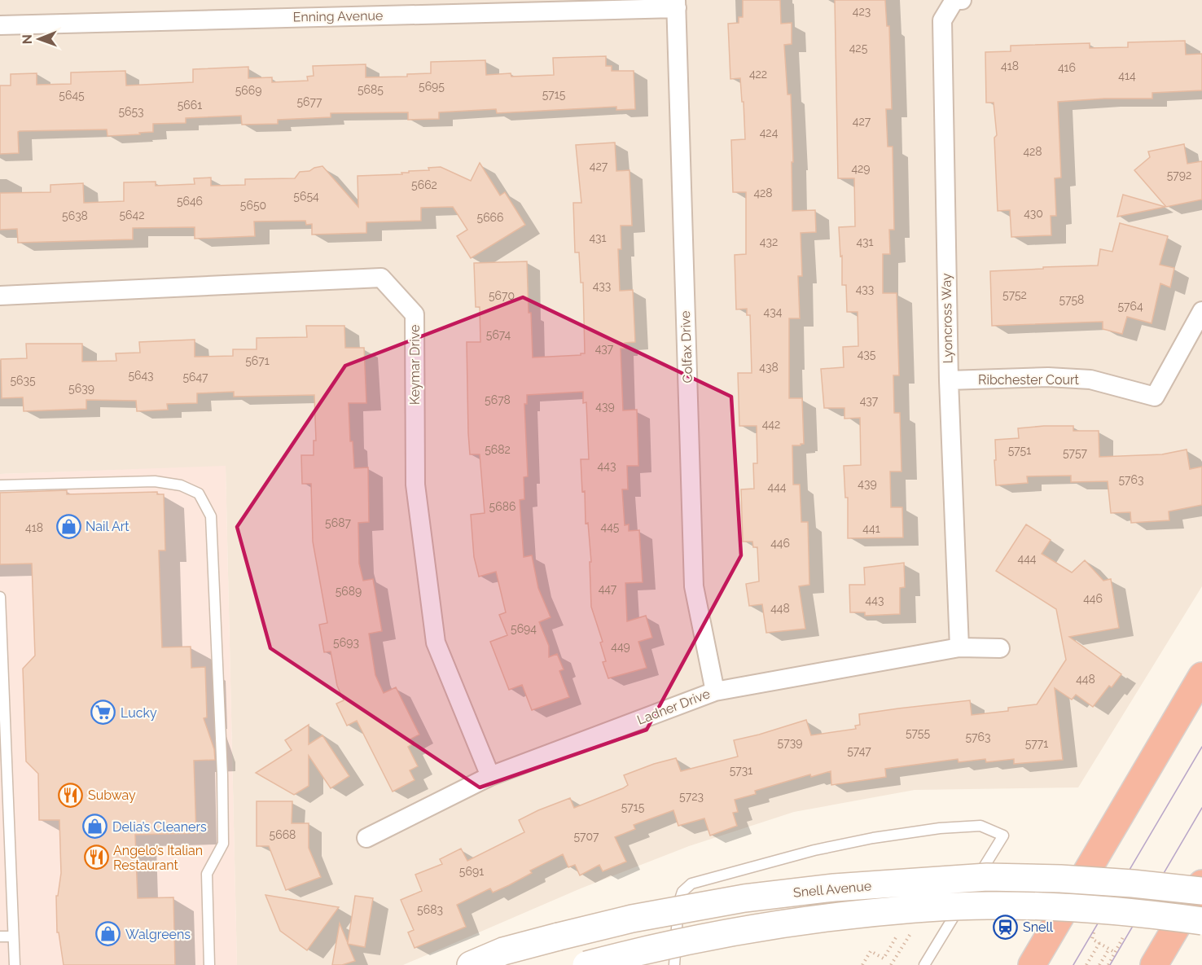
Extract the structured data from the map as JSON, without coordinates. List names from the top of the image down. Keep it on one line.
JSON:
{"streets":{"main road":["Snell Avenue"],"street":["Enning Avenue","Lyoncross Way","Colfax Drive","Keymar Drive","Ribchester Court","Ladner Drive"]},"crossings":[["Enning Avenue","Colfax Drive"],["Lyoncross Way","Ribchester Court"],["Lyoncross Way","Ladner Drive"],["Colfax Drive","Ladner Drive"],["Keymar Drive","Ladner Drive"]],"places":{"shop":["Nail Art","Delia’s Cleaners","Walgreens"],"supermarket":["Lucky"],"restaurant":["Subway","Angelo’s Italian Restaurant"],"station":["Snell"]},"house_numbers":["423","425","418","416","422","414","5695","5685","5669","5715","5645","5677","5661","5653","427","424","428","427","429","5792","5662","428","5654","5646","5650","430","5642","5638","5666","431","432","431","433","433","5752","5670","5758","5764","434","5674","437","435","5671","438","5643","5647","5635","5639","5678","437","439","442","5682","5751","5757","443","5763","439","444","5686","5687","445","418","441","446","444","447","5689","446","443","448","5694","5693","449","448","5755","5763","5739","5771","5747","5731","5723","5715","5668","5707","5691","5683"],"north":"left"}
